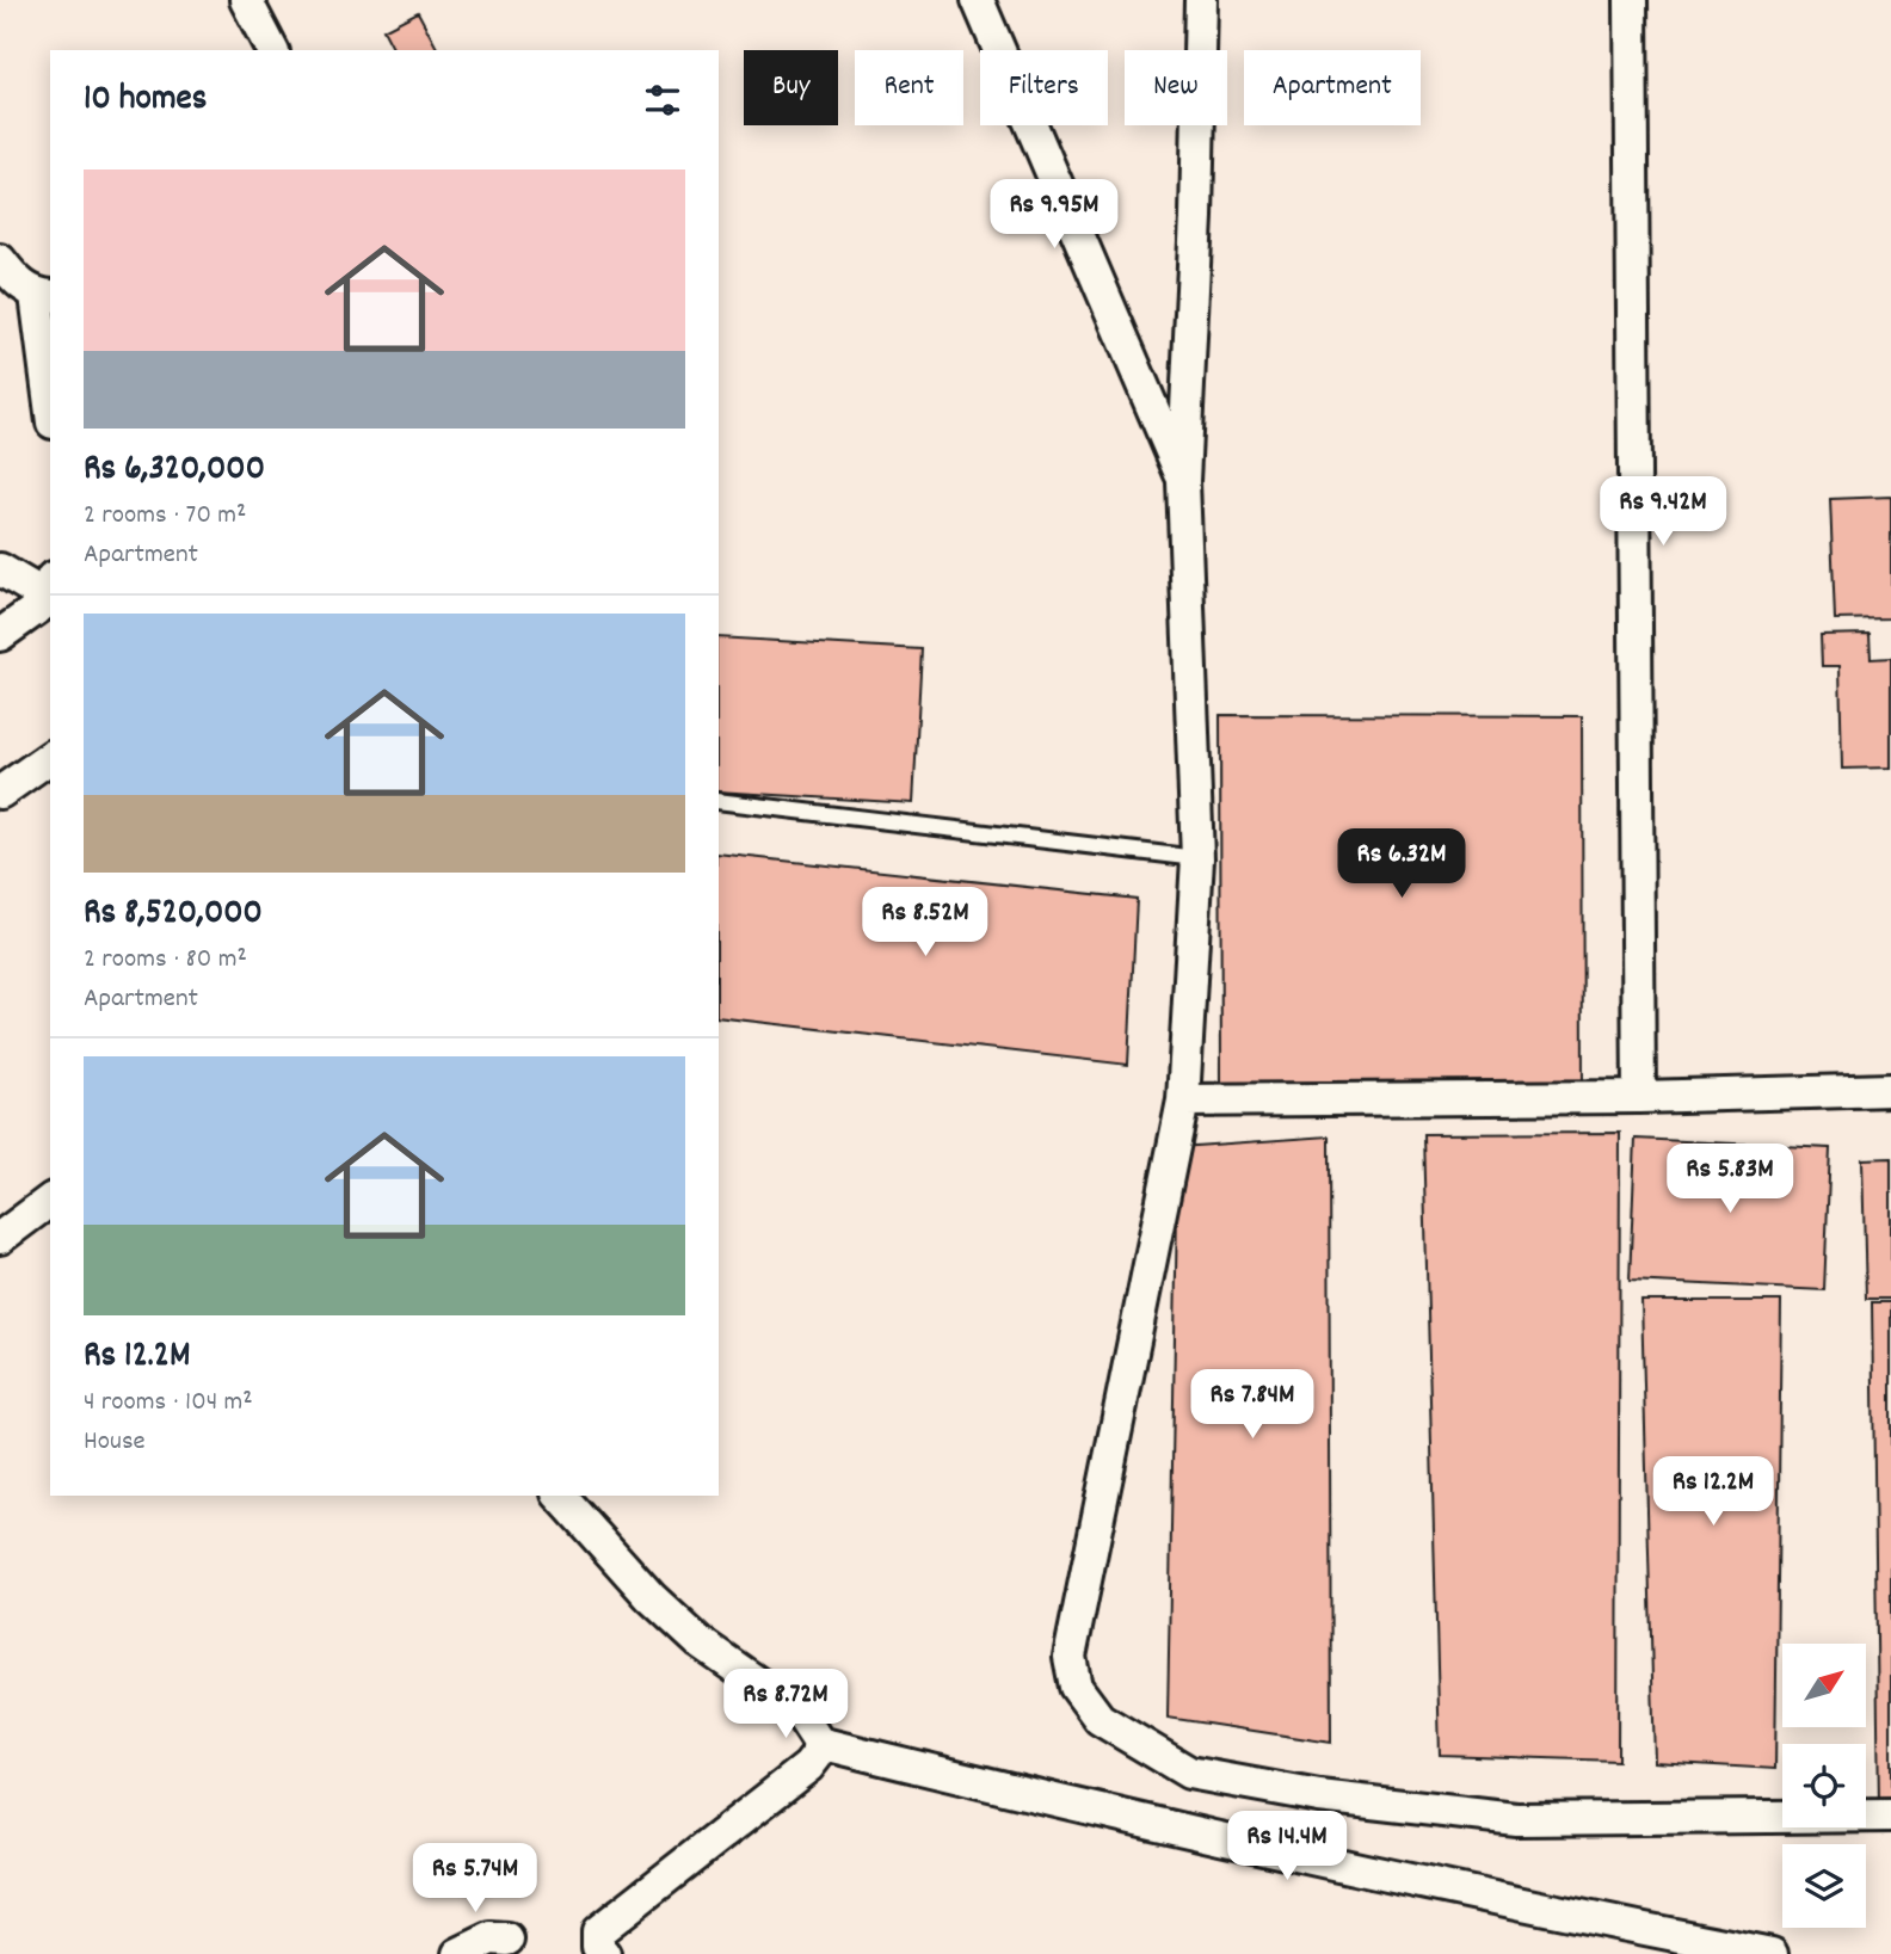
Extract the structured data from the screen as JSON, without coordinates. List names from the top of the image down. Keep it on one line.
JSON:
{"north":"top right","page":{"chip":["Buy","Rent","Filters","New","Apartment"],"heading":"10 homes","list":[{"name":"Rs 6,320,000","note":"2 rooms · 70 m² · Apartment"},{"name":"Rs 8,520,000","note":"2 rooms · 80 m² · Apartment"},{"name":"Rs 12.2M","note":"4 rooms · 104 m² · House"}],"price":["Rs 9.95M","Rs 9.42M","Rs 6.32M","Rs 8.52M","Rs 5.83M","Rs 7.84M","Rs 12.2M","Rs 8.72M","Rs 14.4M","Rs 5.74M"]}}
